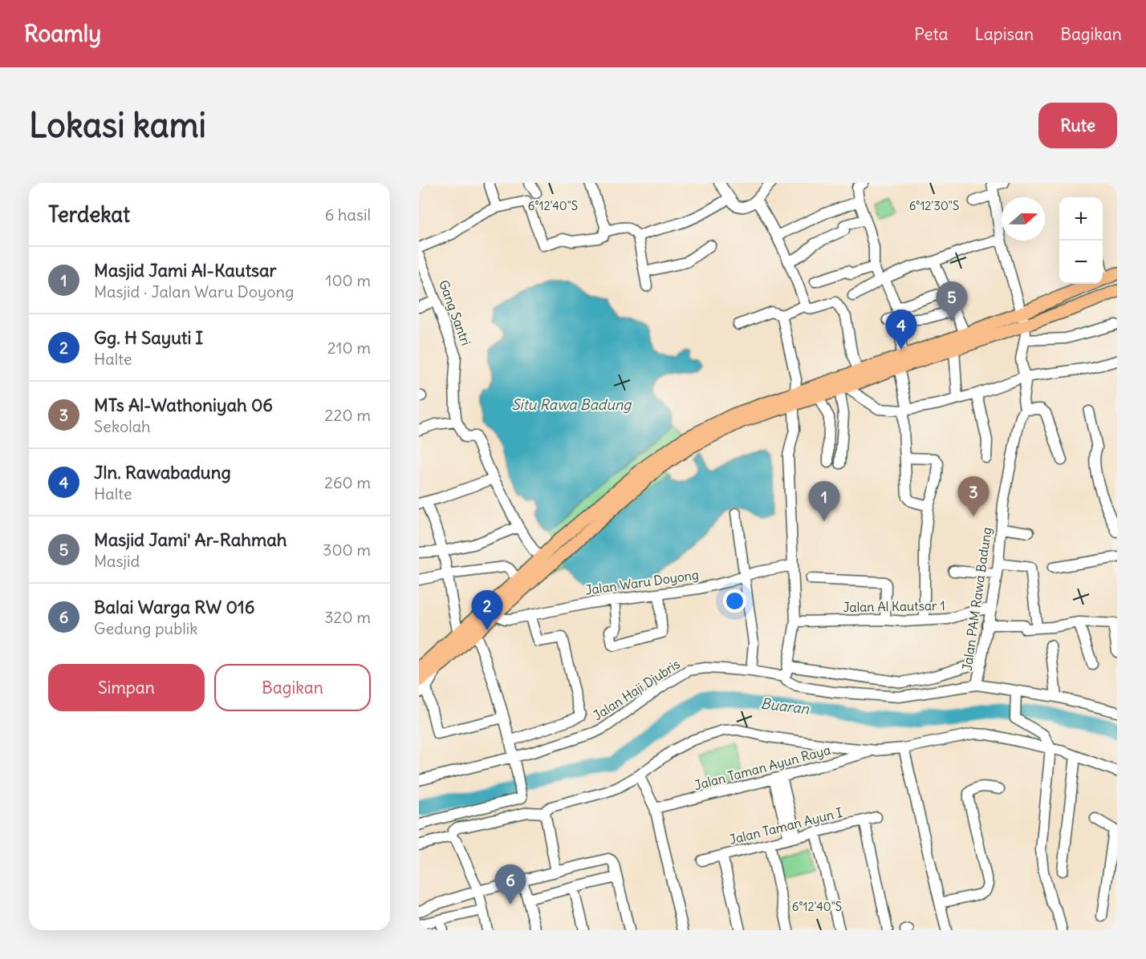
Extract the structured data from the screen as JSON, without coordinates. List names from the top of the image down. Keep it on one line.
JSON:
{"streets":{"street":["Gang Santri","Jalan Waru Doyong","Jalan PAM Rawa Badung","Jalan Al Kautsar 1","Jalan Haji Djubris","Jalan Taman Ayun Raya","Jalan Taman Ayun I"]},"crossings":[["Jalan PAM Rawa Badung","Jalan Al Kautsar 1"],["Jalan PAM Rawa Badung","Jalan Haji Djubris"]],"water":["Situ Rawa Badung","Buaran"],"north":"right","page":{"header":"Roamly","nav":["Peta","Lapisan","Bagikan"],"buttons":["Rute",["Simpan","Bagikan"]],"title":"Lokasi kami","heading":["Terdekat","6 hasil"],"map_buttons":["+","−"],"list":[{"mark":"1","name":"Masjid Jami Al-Kautsar","note":"Masjid · Jalan Waru Doyong","value":"100 m"},{"mark":"2","name":"Gg. H Sayuti I","note":"Halte","value":"210 m"},{"mark":"3","name":"MTs Al-Wathoniyah 06","note":"Sekolah","value":"220 m"},{"mark":"4","name":"Jln. Rawabadung","note":"Halte","value":"260 m"},{"mark":"5","name":"Masjid Jami' Ar-Rahmah","note":"Masjid","value":"300 m"},{"mark":"6","name":"Balai Warga RW 016","note":"Gedung publik","value":"320 m"}],"pins":["5","4","3","1","2","6"]},"coordinates":["6°12'40\"S","6°12'30\"S"]}
